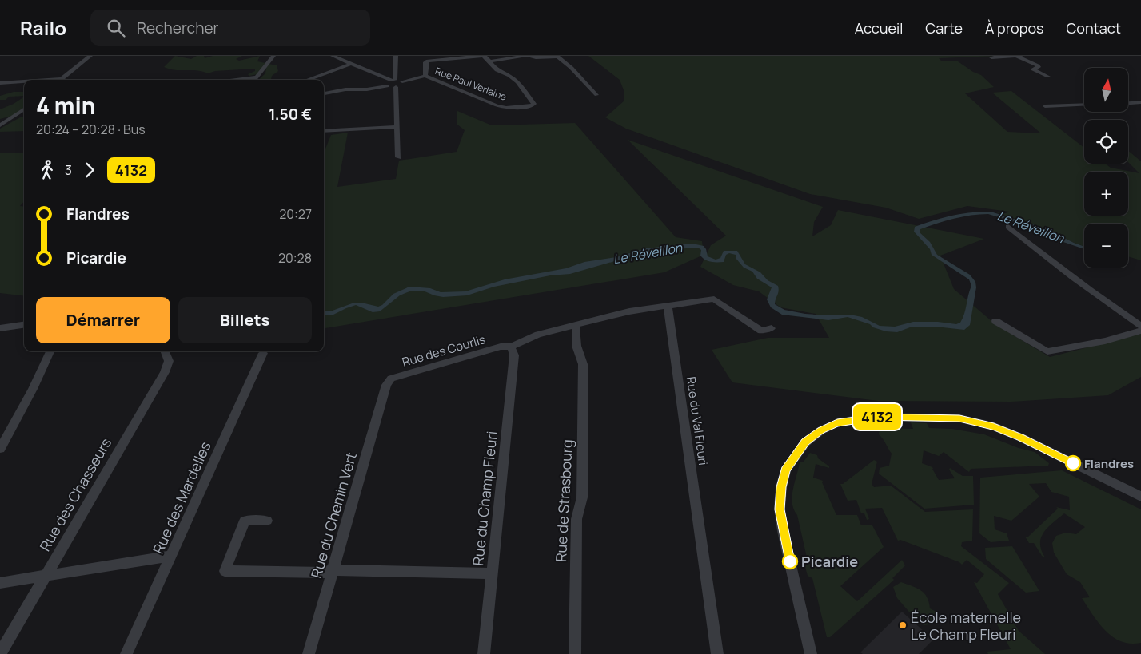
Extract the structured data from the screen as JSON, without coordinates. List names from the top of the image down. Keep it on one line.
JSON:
{"streets":{"street":["Rue Paul Verlaine","Rue des Courlis","Rue du Val Fleuri","Rue des Chasseurs","Rue des Mardelles","Rue du Champ Fleuri","Rue de Strasbourg","Rue du Chemin Vert"]},"crossings":[["Rue des Courlis","Rue du Val Fleuri"],["Rue des Courlis","Rue du Champ Fleuri"],["Rue des Courlis","Rue de Strasbourg"],["Rue des Courlis","Rue du Chemin Vert"]],"water":["Le Réveillon"],"places":["Flandres","Picardie","École maternelle Le Champ Fleuri"],"lines":["bus line 4132"],"north":"top","page":{"header":"Railo","search":"Rechercher","nav":["Accueil","Carte","À propos","Contact"],"on_map":"4132","map_buttons":["+","−"],"heading":["4 min","20:24 – 20:28 · Bus","1.50 €"],"legs":["3","4132"],"list":[{"name":"Flandres","value":"20:27"},{"name":"Picardie","value":"20:28"}],"buttons":["Démarrer","Billets"]}}
